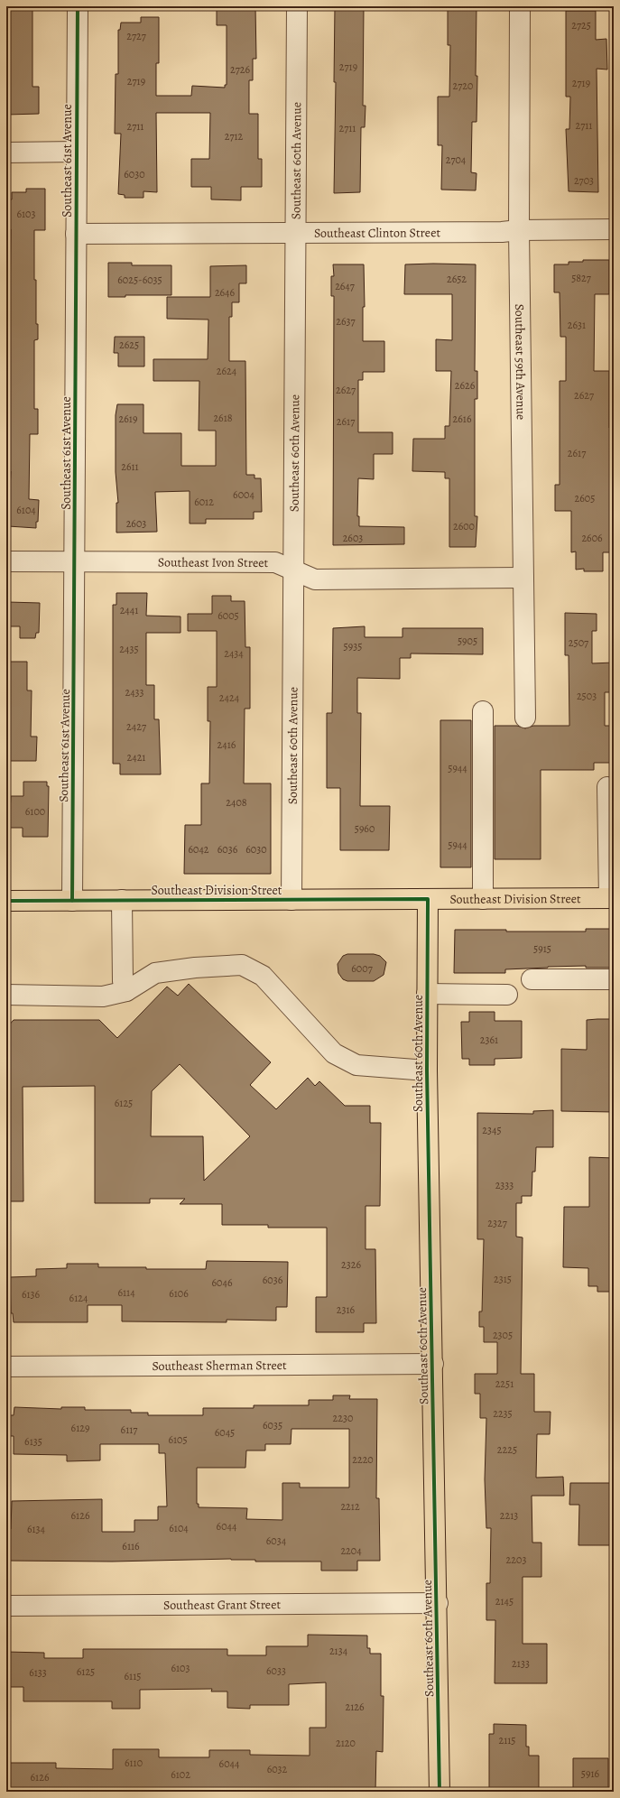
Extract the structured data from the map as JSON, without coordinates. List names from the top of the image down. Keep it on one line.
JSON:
{"streets":{"main road":["Southeast 60th Avenue","Southeast Division Street"],"street":["Southeast 61st Avenue","Southeast Clinton Street","Southeast 59th Avenue","Southeast Ivon Street","Southeast Sherman Street","Southeast Grant Street"]},"crossings":[["Southeast 61st Avenue","Southeast Clinton Street"],["Southeast 61st Avenue","Southeast Ivon Street"],["Southeast 61st Avenue","Southeast Division Street"],["Southeast 60th Avenue","Southeast Clinton Street"],["Southeast 60th Avenue","Southeast Ivon Street"],["Southeast 60th Avenue","Southeast Division Street"],["Southeast 60th Avenue","Southeast Sherman Street"],["Southeast 60th Avenue","Southeast Grant Street"],["Southeast Clinton Street","Southeast 59th Avenue"],["Southeast 59th Avenue","Southeast Ivon Street"]],"house_numbers":["2725","2727","2719","2726","2719","2719","2720","2711","2711","2711","2712","2704","6030","2703","6103","5827","2652","6025-6035","2647","2646","2637","2631","2625","2624","2626","2627","2627","2618","2619","2616","2617","2617","2611","6004","2605","6012","6104","2603","2600","2603","2606","2441","6005","5905","2507","5935","2435","2434","2433","2503","2424","2427","2416","2421","5944","2408","6100","5960","5944","6042","6036","6030","5915","6007","2361","6125","2345","2333","2327","2326","2315","6036","6046","6114","6106","6136","6124","2316","2305","2251","2235","2230","6035","6129","6117","6045","6105","6135","2225","2220","2212","6126","2213","6044","6104","6134","6034","6116","2204","2203","2145","2134","2133","6103","6033","6125","6133","6115","2126","2115","2120","6110","6044","6032","5916","6102","6126"]}
